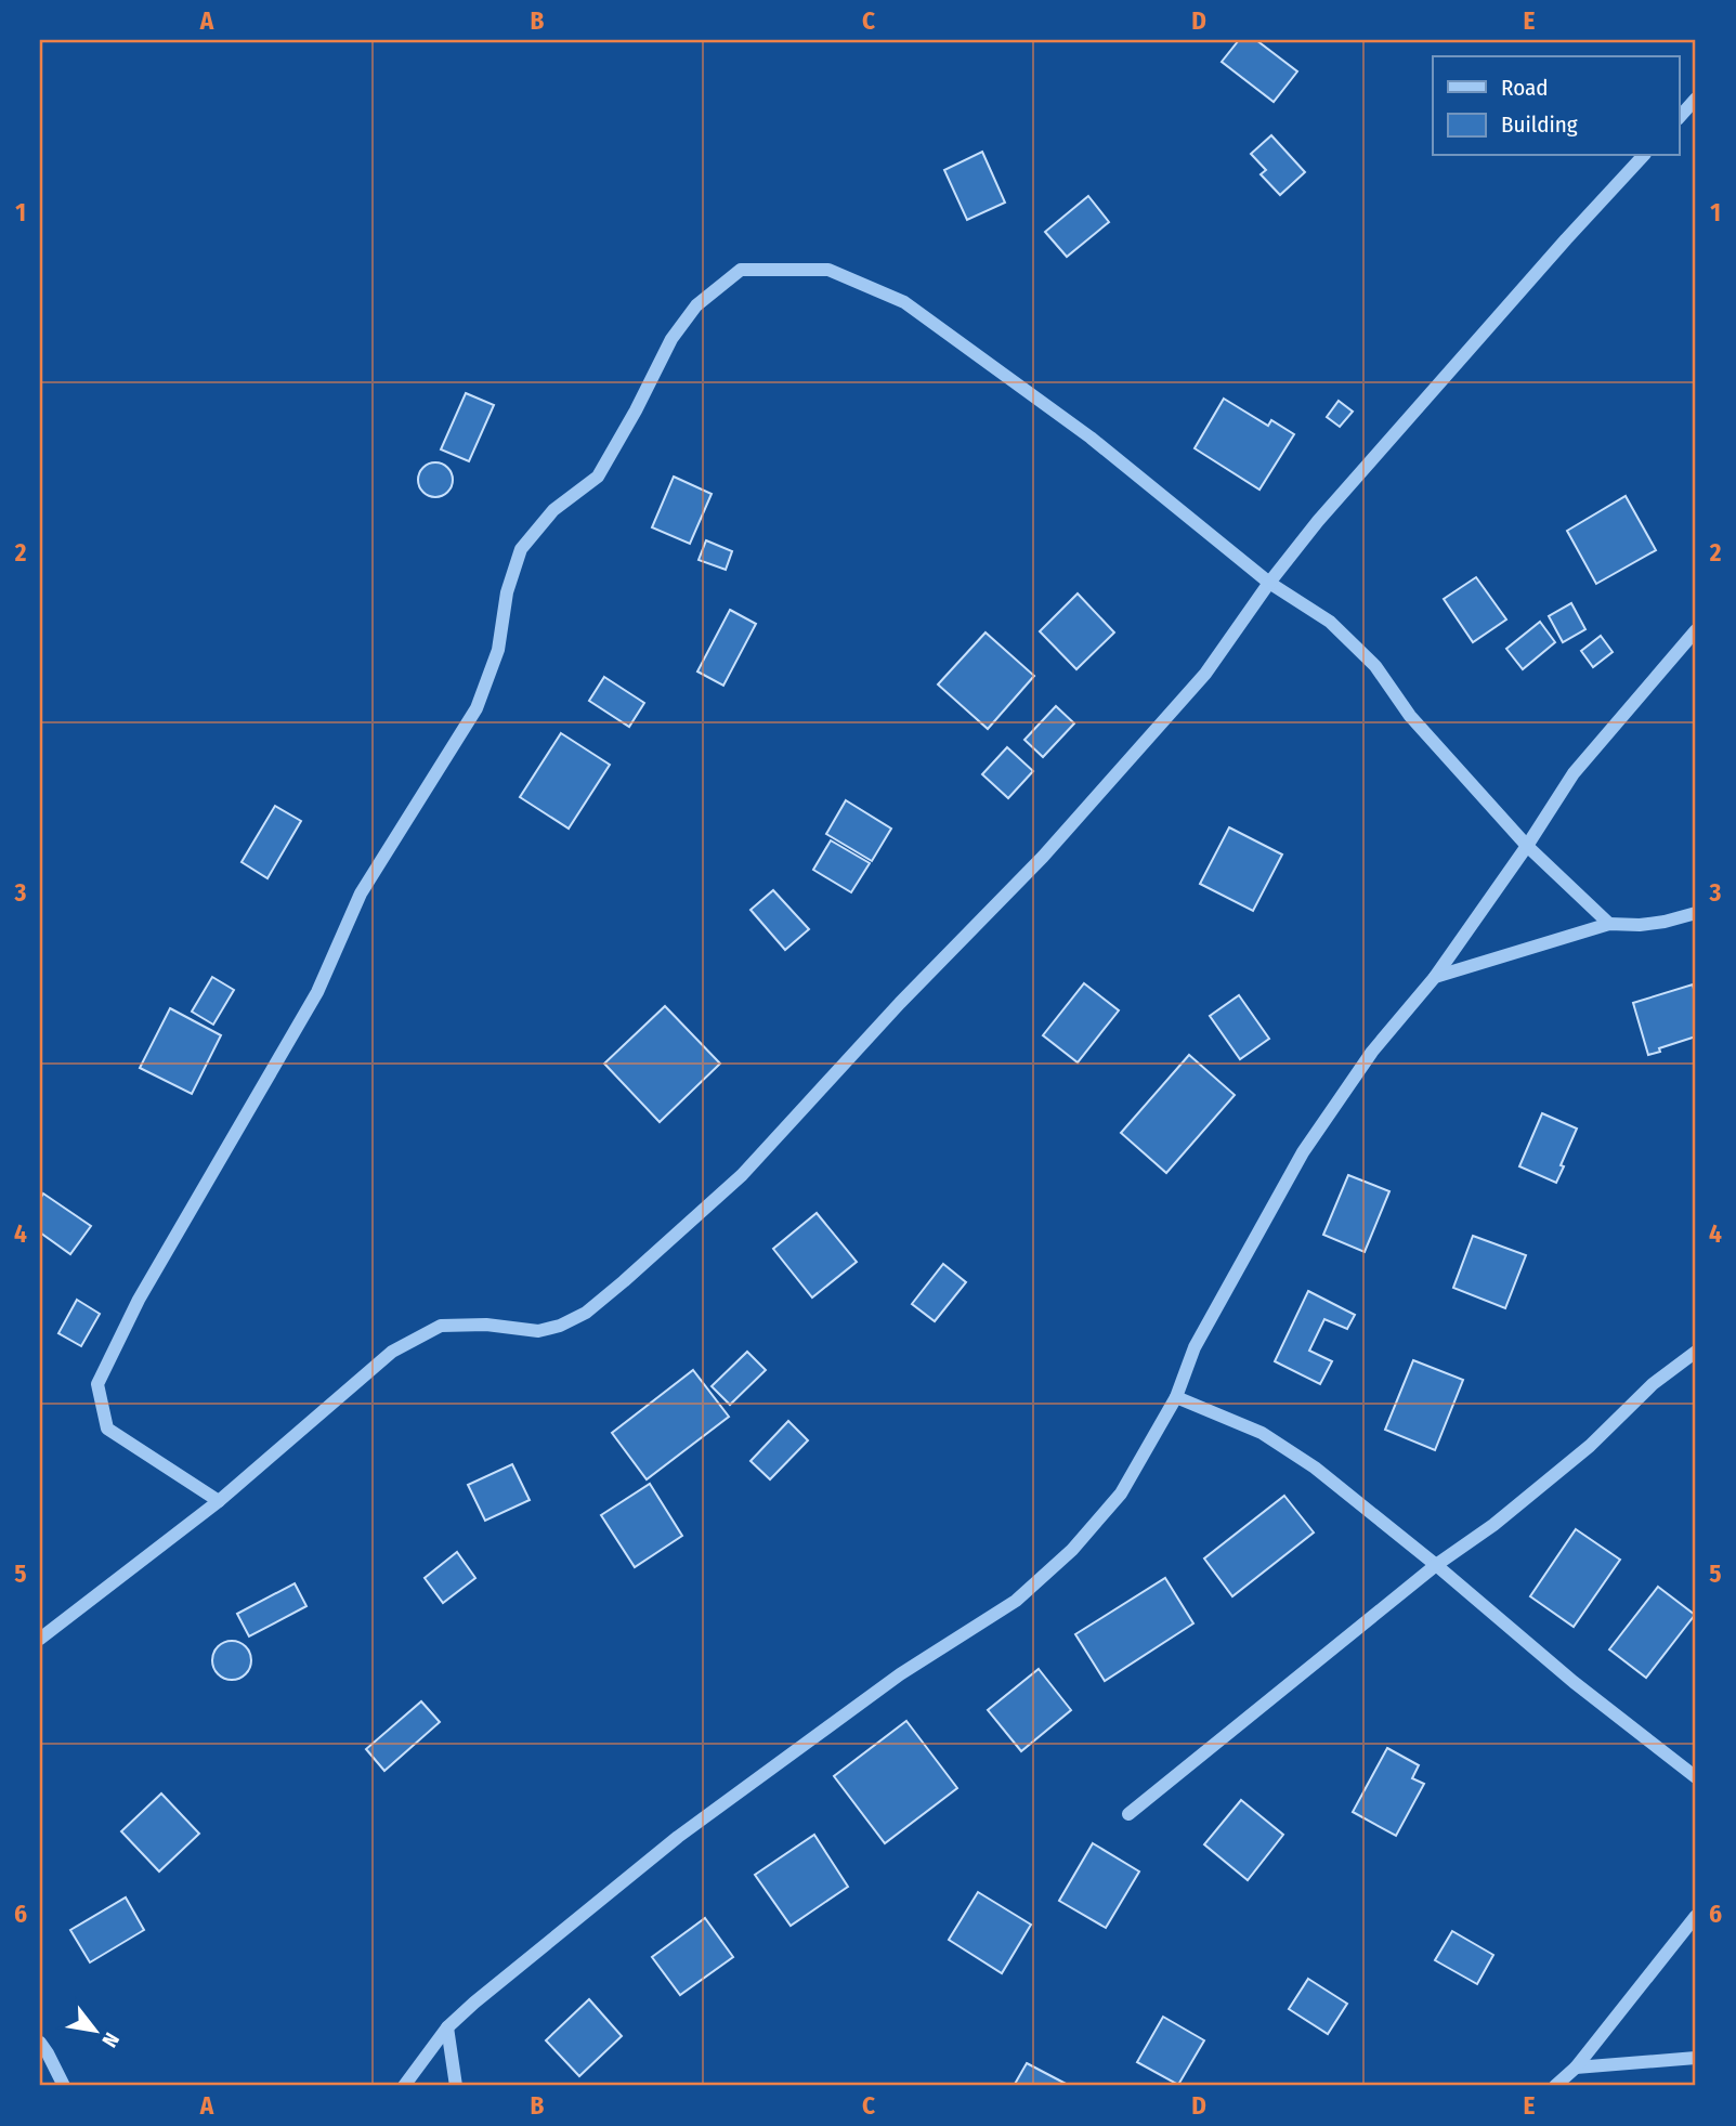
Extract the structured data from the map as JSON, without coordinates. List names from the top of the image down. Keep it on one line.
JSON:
{"legend":["Road","Building"],"north":"bottom right","grid":{"columns":["A","B","C","D","E"],"rows":["1","2","3","4","5","6"]}}
